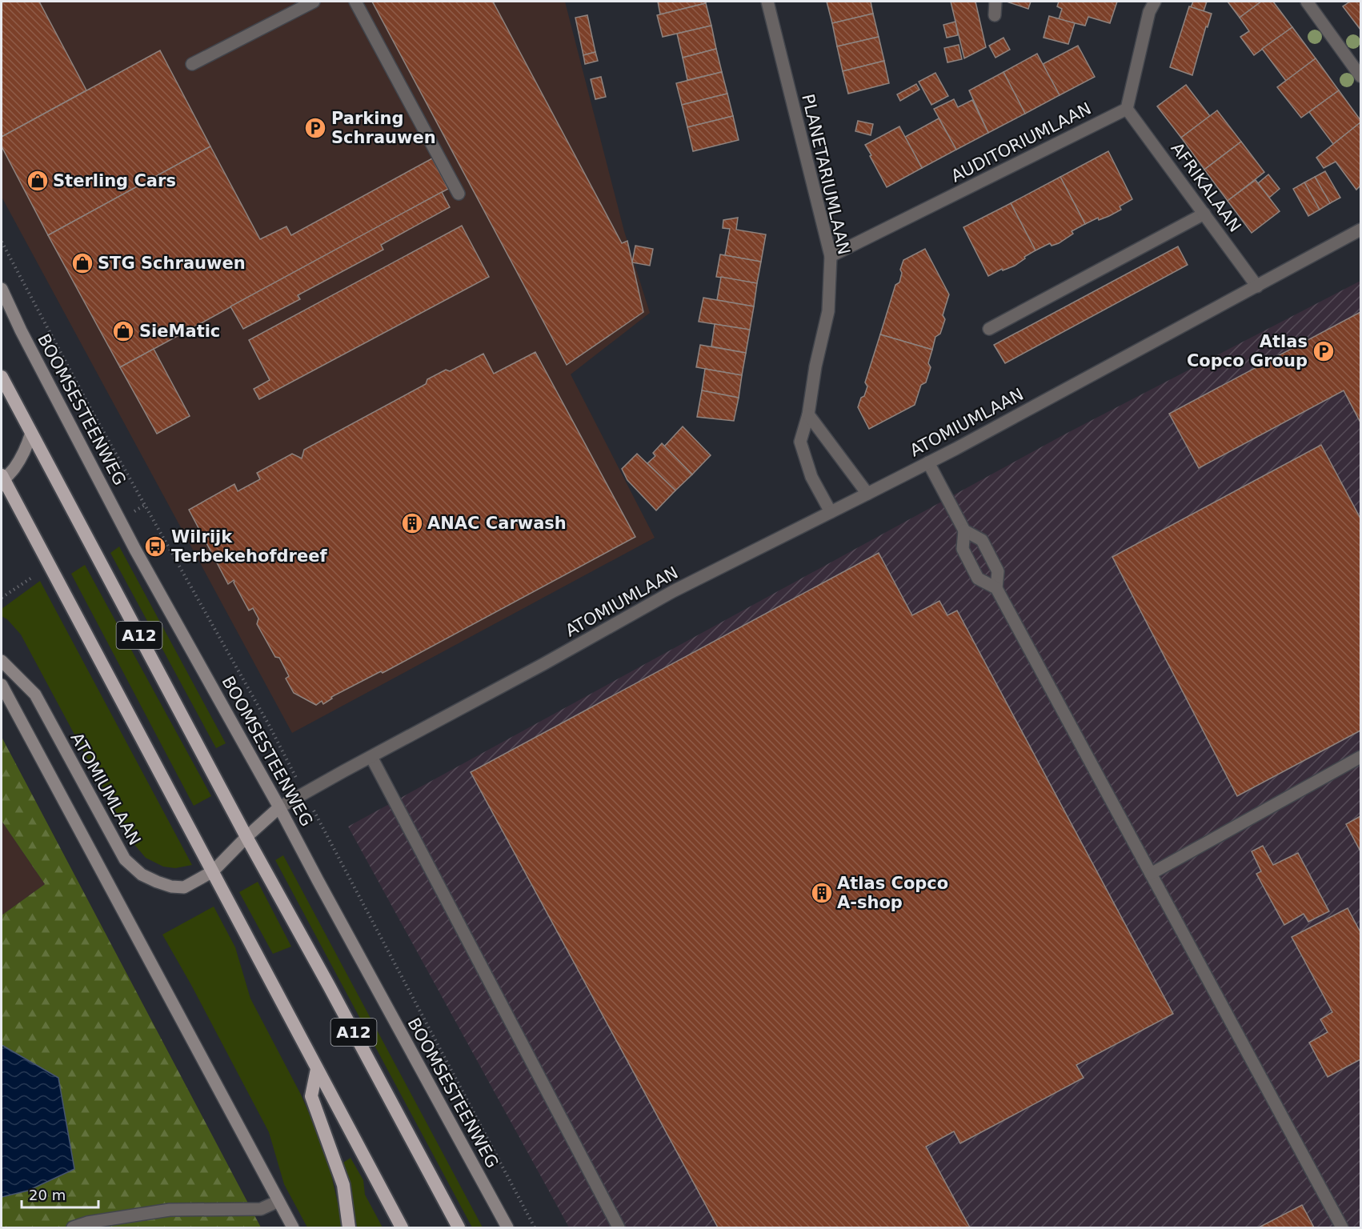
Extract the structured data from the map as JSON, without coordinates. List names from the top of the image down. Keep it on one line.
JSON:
{"streets":{"highway":["A12"],"main road":["BOOMSESTEENWEG","ATOMIUMLAAN"],"street":["AUDITORIUMLAAN","PLANETARIUMLAAN","AFRIKALAAN"]},"crossings":[["AUDITORIUMLAAN","PLANETARIUMLAAN"],["AUDITORIUMLAAN","AFRIKALAAN"],["PLANETARIUMLAAN","ATOMIUMLAAN"],["AFRIKALAAN","ATOMIUMLAAN"],["BOOMSESTEENWEG","ATOMIUMLAAN"],["ATOMIUMLAAN","A12"]],"places":{"parking":["Parking Schrauwen","Atlas Copco Group"],"shop":["Sterling Cars","STG Schrauwen","SieMatic"],"building":["ANAC Carwash","Atlas Copco A-shop"],"bus stop":["Wilrijk Terbekehofdreef"]},"scale_bar":"20 m"}
